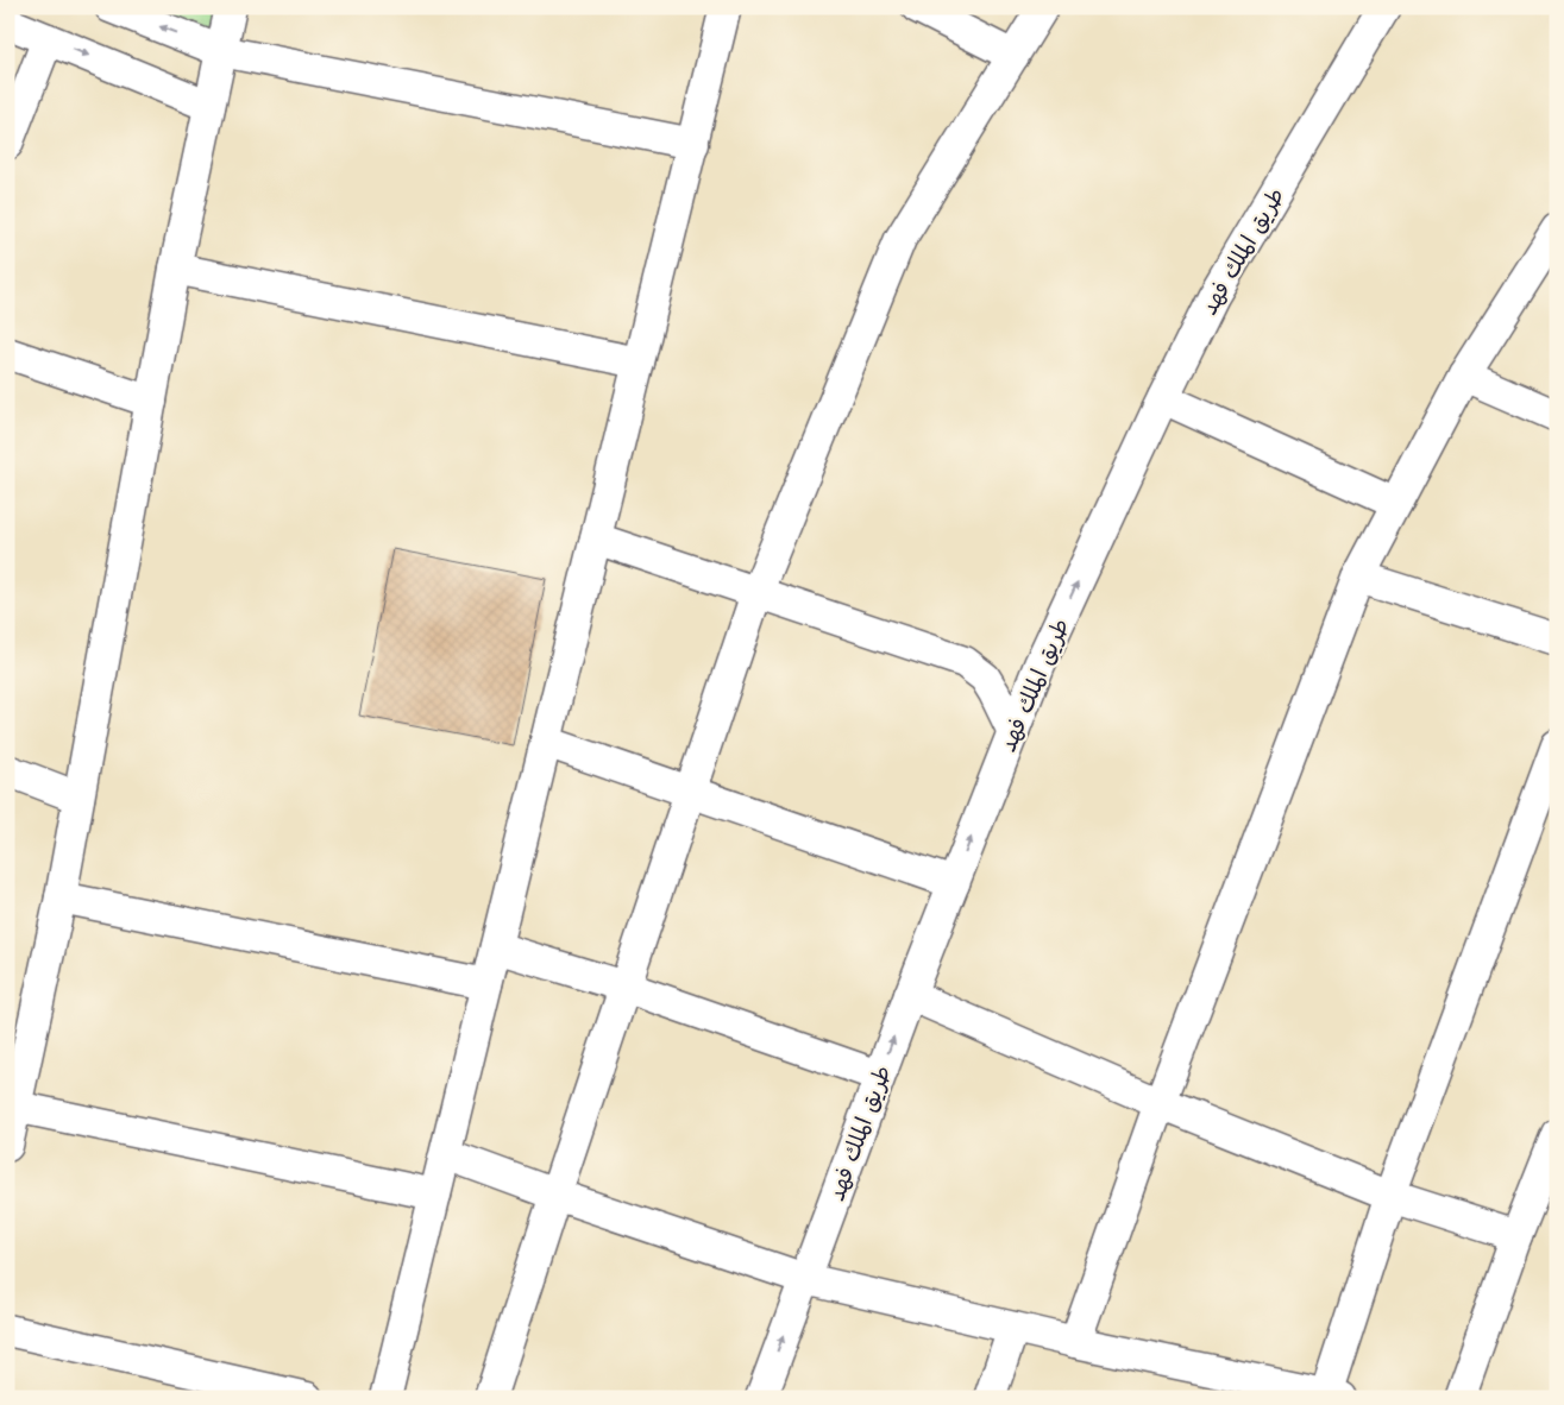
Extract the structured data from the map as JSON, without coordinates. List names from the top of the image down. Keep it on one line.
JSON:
{"streets":{"street":["طريق الملك فهد"]}}
